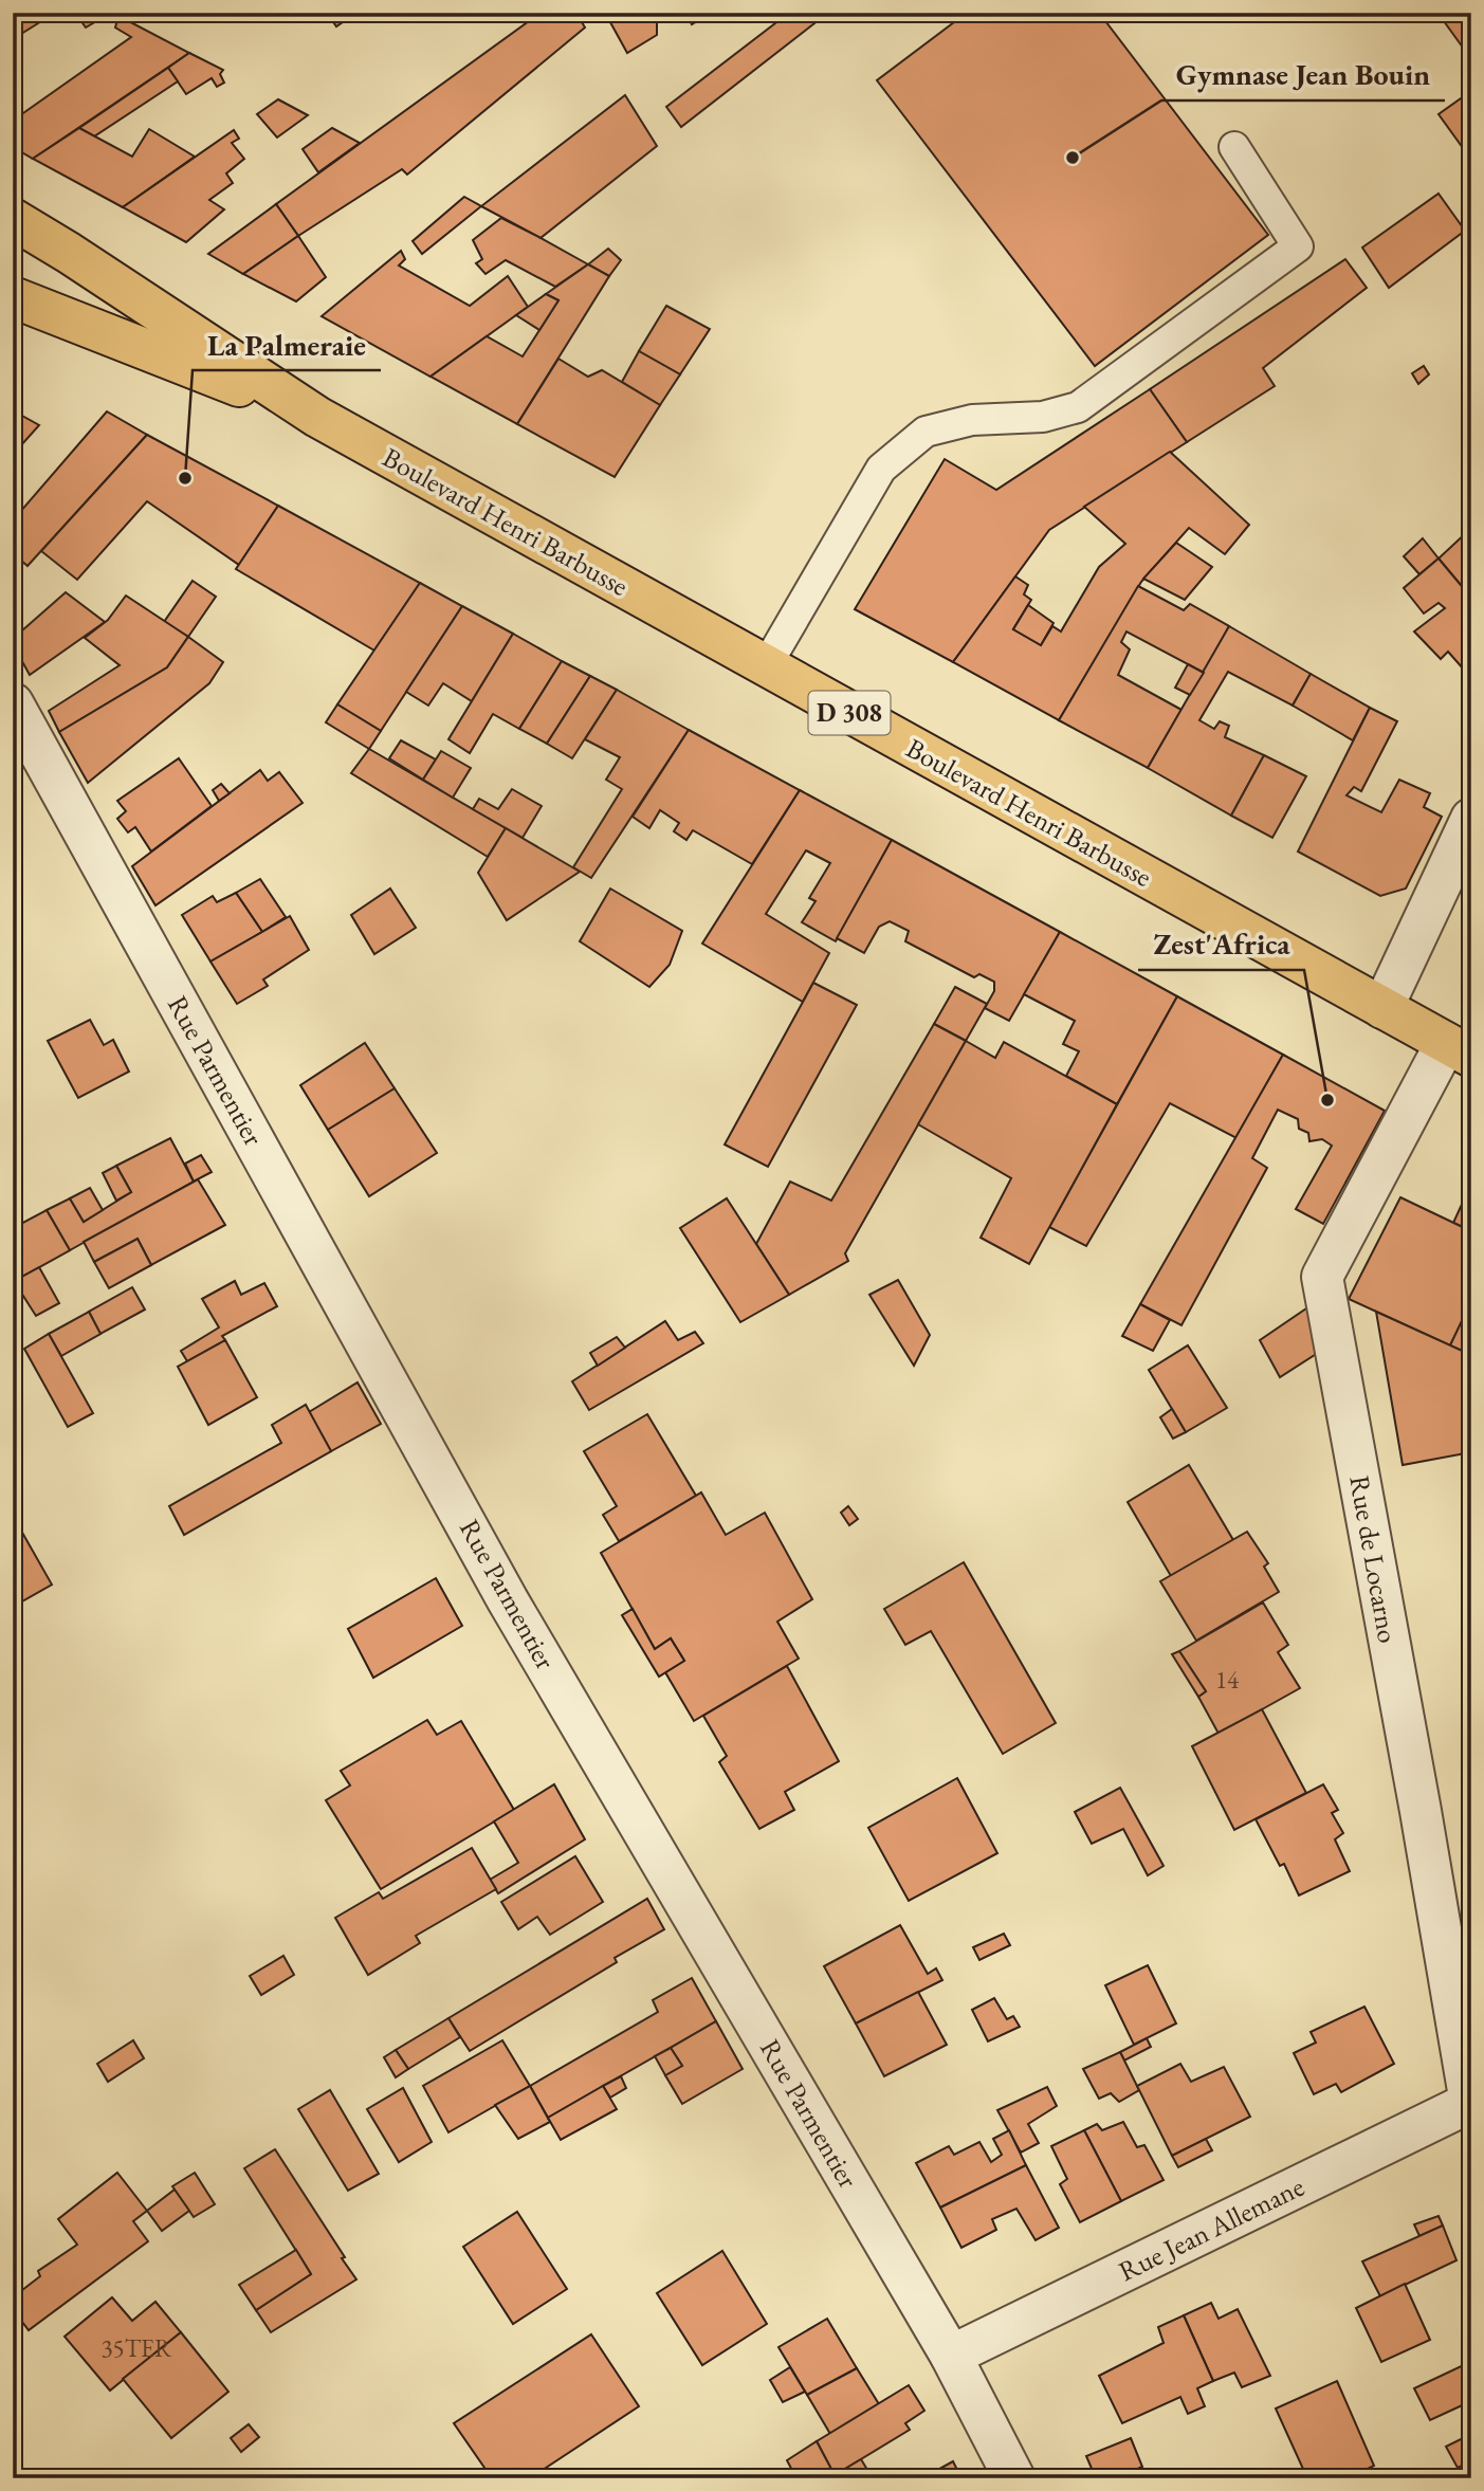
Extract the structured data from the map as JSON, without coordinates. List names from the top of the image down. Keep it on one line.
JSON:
{"streets":{"main road":["Boulevard Henri Barbusse","D 308"],"street":["Rue Parmentier","Rue de Locarno","Rue Jean Allemane"]},"crossings":[["Boulevard Henri Barbusse","Rue de Locarno"],["Rue Parmentier","Rue Jean Allemane"],["Rue de Locarno","Rue Jean Allemane"]],"places":["Gymnase Jean Bouin","La Palmeraie","Zest'Africa"],"house_numbers":["14","35TER"]}
